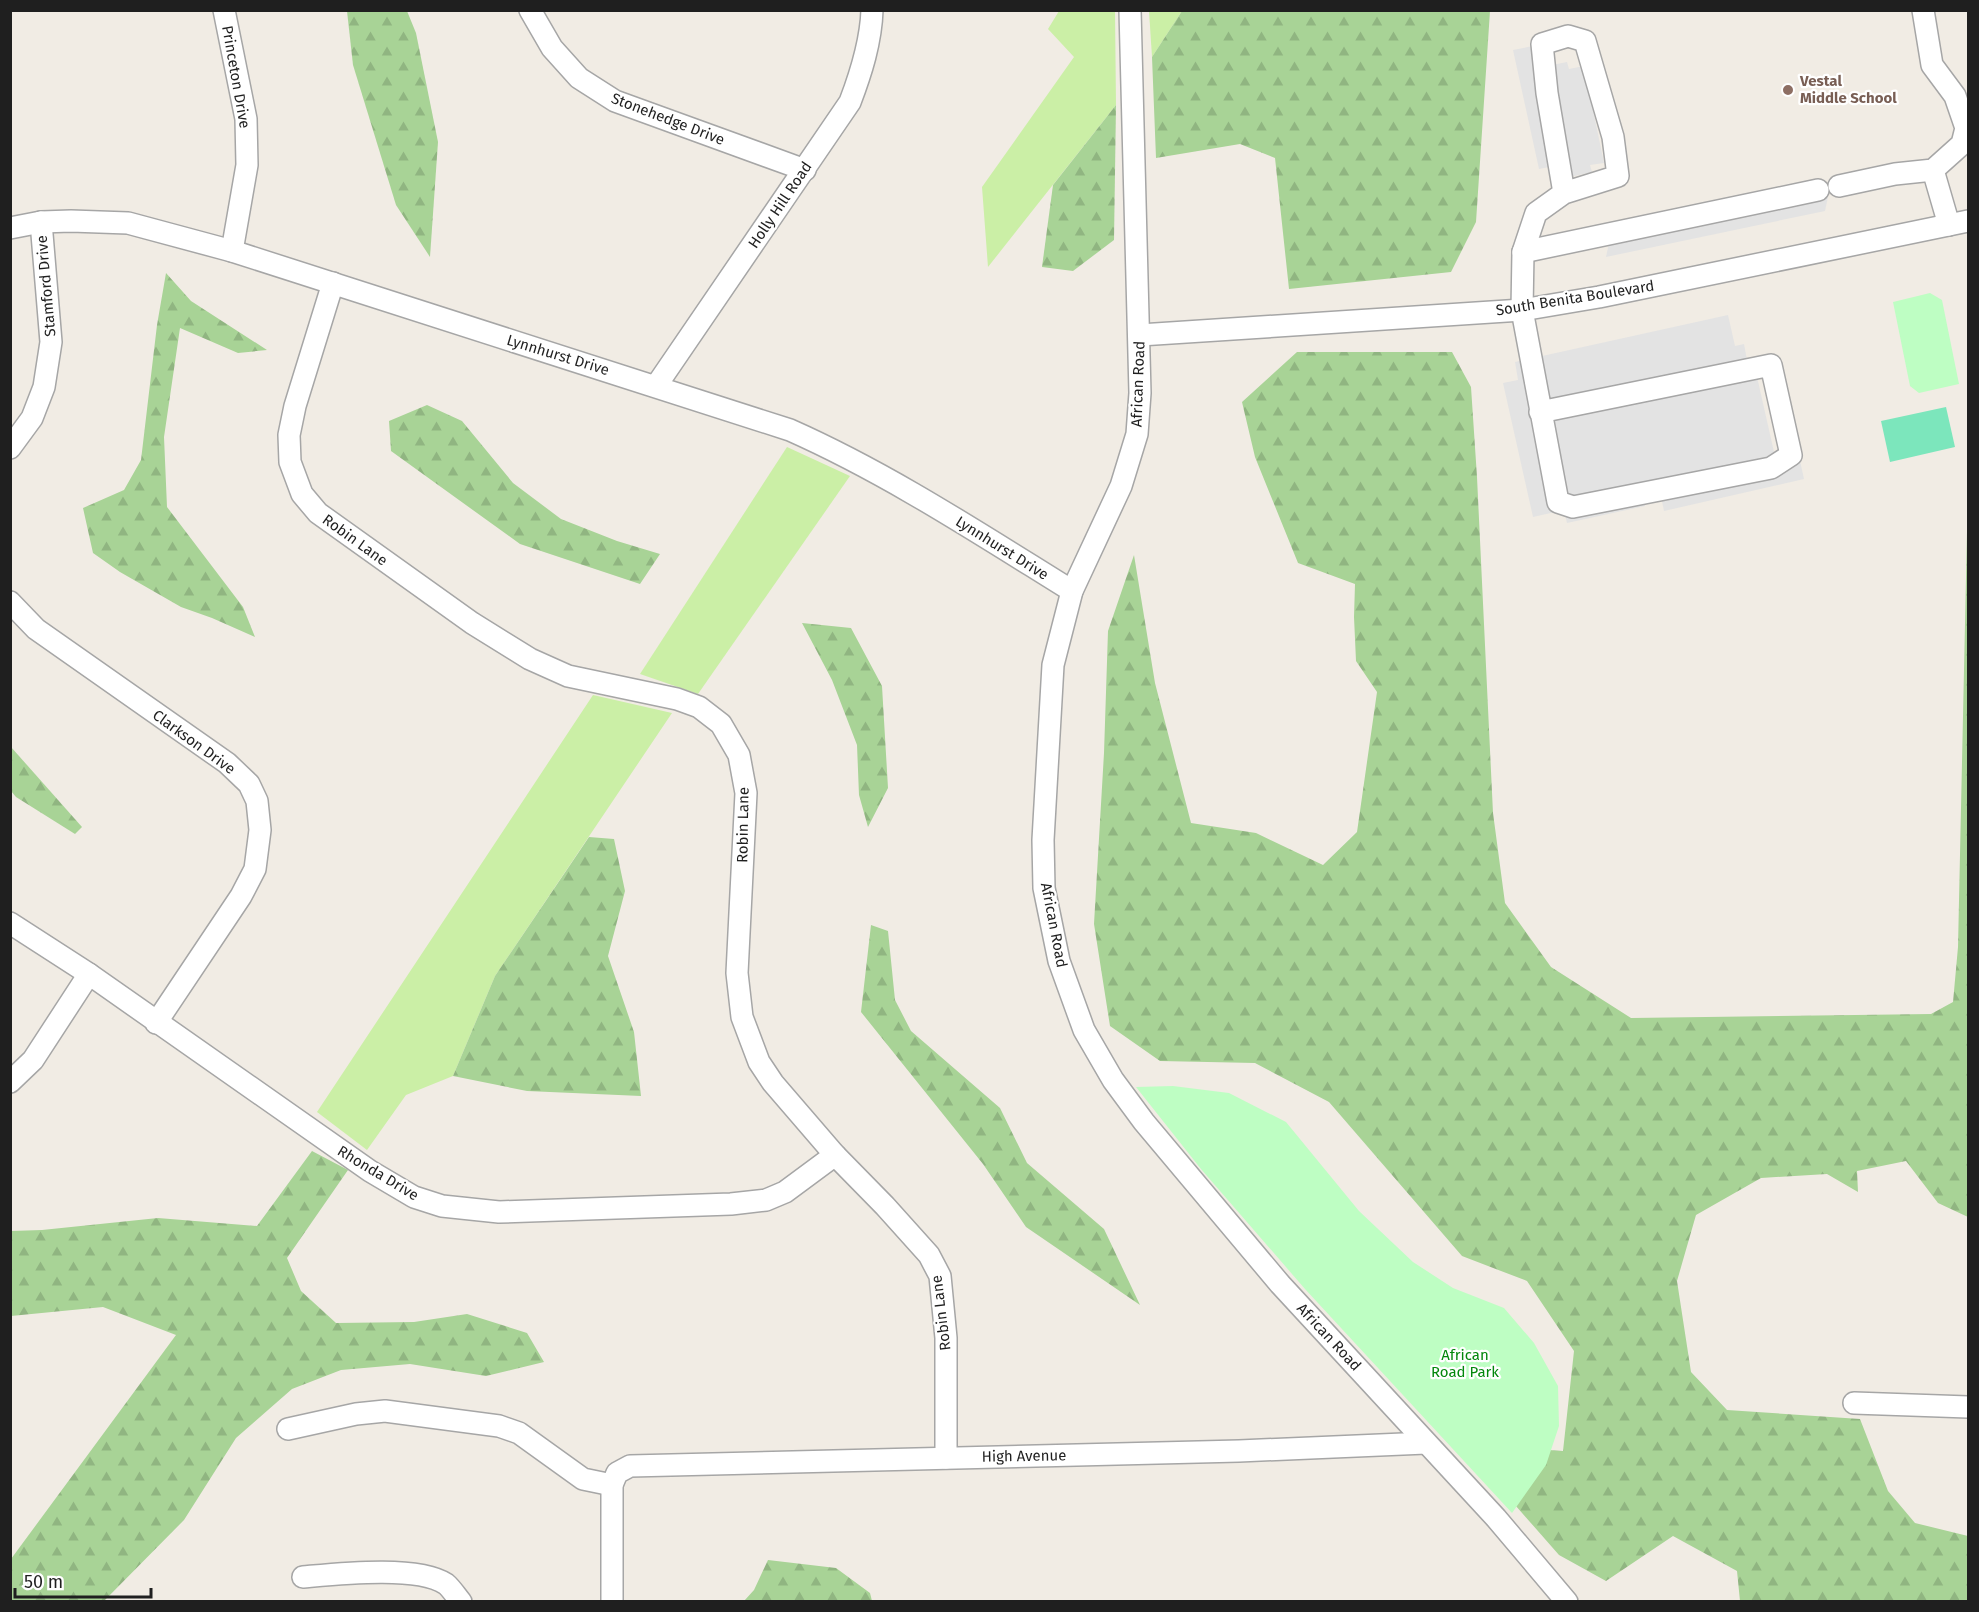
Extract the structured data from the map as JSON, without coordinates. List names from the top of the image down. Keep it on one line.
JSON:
{"streets":{"street":["Princeton Drive","Stonehedge Drive","Holly Hill Road","Stamford Drive","South Benita Boulevard","Lynnhurst Drive","African Road","Robin Lane","Clarkson Drive","Rhonda Drive","High Avenue"]},"crossings":[["Princeton Drive","Lynnhurst Drive"],["Stonehedge Drive","Holly Hill Road"],["Holly Hill Road","Lynnhurst Drive"],["Stamford Drive","Lynnhurst Drive"],["South Benita Boulevard","African Road"],["Lynnhurst Drive","African Road"],["Lynnhurst Drive","Robin Lane"],["African Road","High Avenue"],["Robin Lane","Rhonda Drive"],["Robin Lane","High Avenue"],["Clarkson Drive","Rhonda Drive"]],"parks":["African Road Park"],"places":["Vestal Middle School"],"scale_bar":"50 m"}
